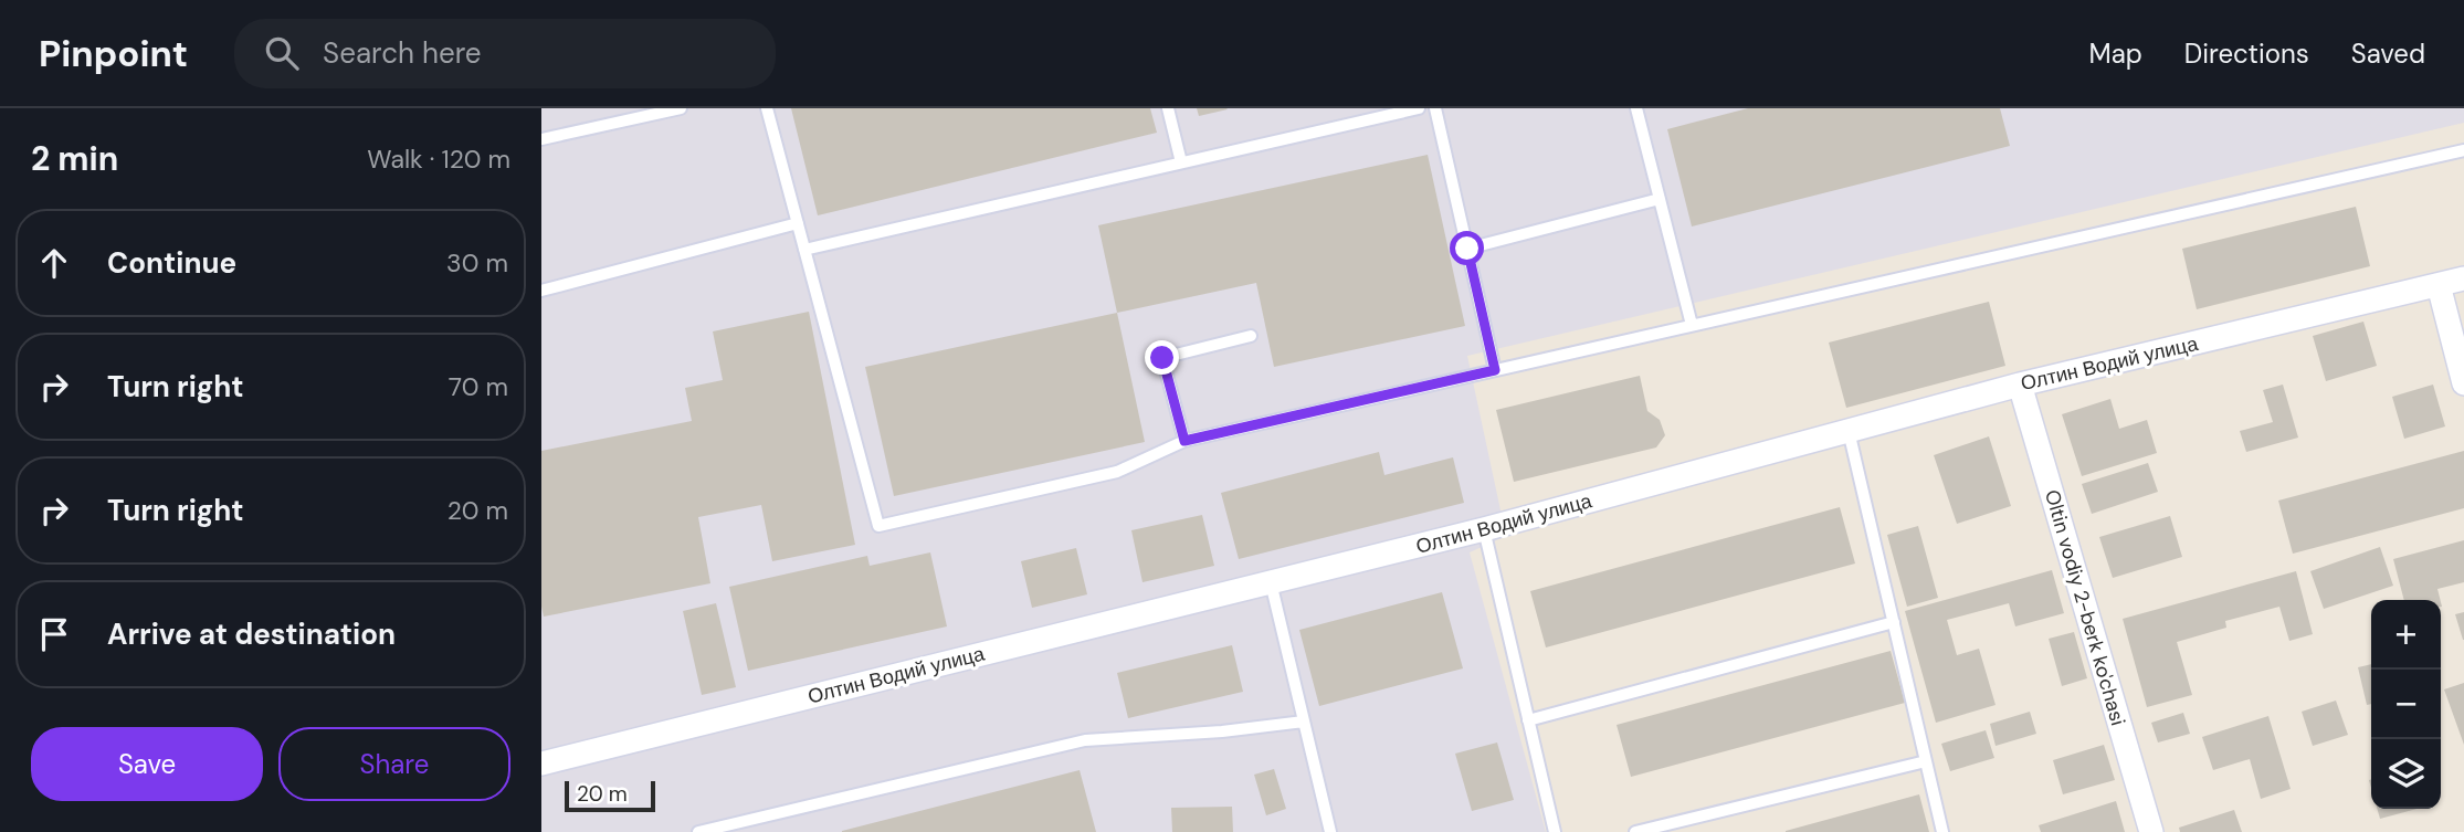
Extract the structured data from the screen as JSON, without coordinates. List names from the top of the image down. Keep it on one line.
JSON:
{"streets":{"street":["Олтин Водий улица","Oltin vodiy 2-berk ko'chasi"]},"crossings":[["Олтин Водий улица","Oltin vodiy 2-berk ko'chasi"]],"scale_bar":"20 m","page":{"header":"Pinpoint","search":"Search here","nav":["Map","Directions","Saved"],"heading":["2 min","Walk · 120 m"],"list":[["Continue","30 m"],["Turn right","70 m"],["Turn right","20 m"],"Arrive at destination"],"map_buttons":["+","−"],"buttons":["Save","Share"],"scale":"20 m"}}
